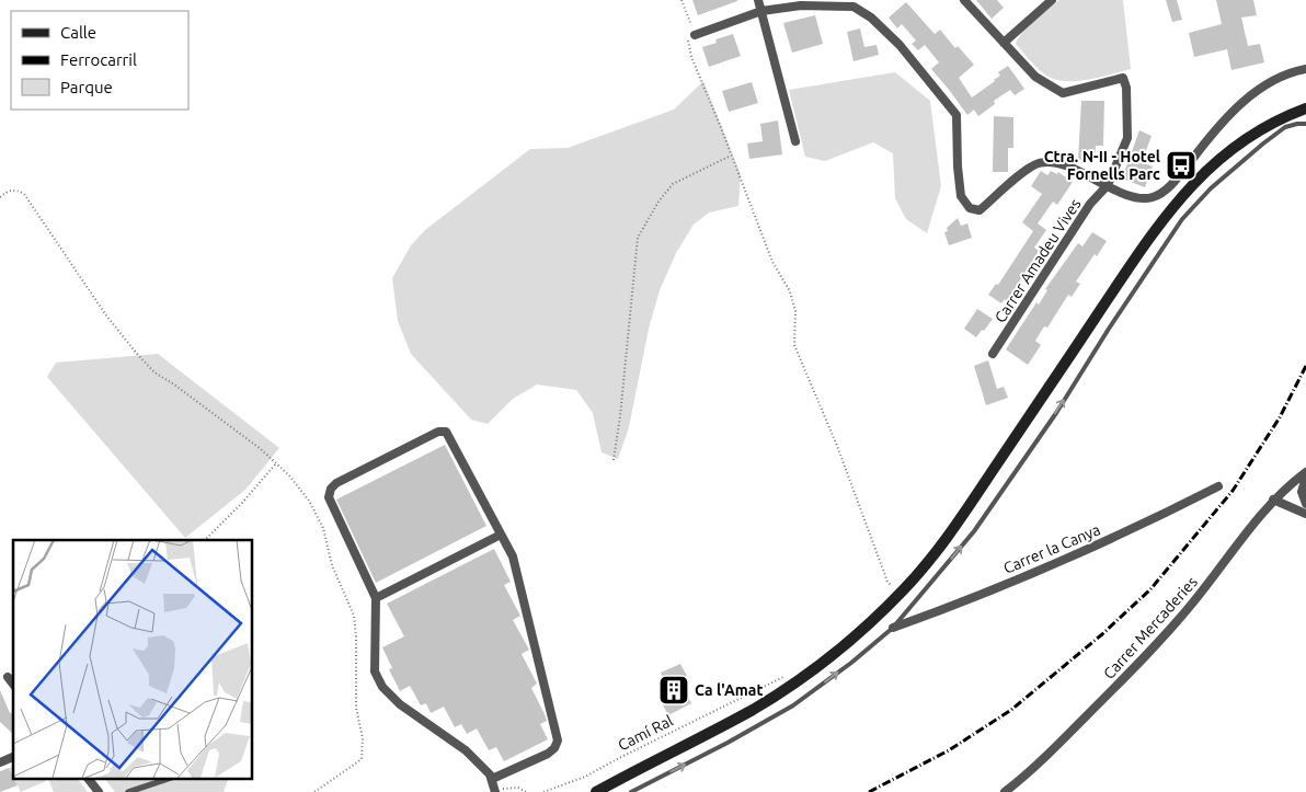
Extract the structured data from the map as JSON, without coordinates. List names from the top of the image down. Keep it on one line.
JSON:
{"streets":{"street":["Carrer Amadeu Vives","Carrer la Canya","Carrer Mercaderies"],"path":["Camí Ral"]},"places":{"bus stop":["Ctra. N-II - Hotel Fornells Parc"],"building":["Ca l'Amat"]},"legend":["Calle","Ferrocarril","Parque"]}
